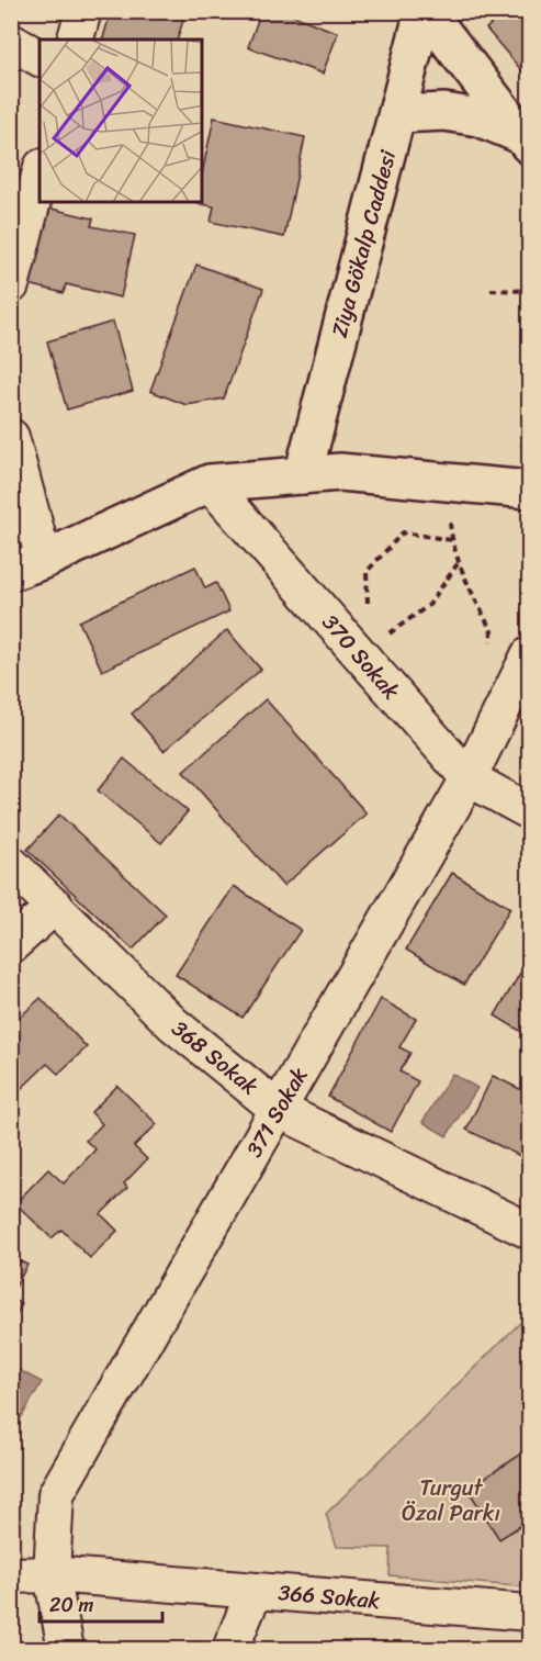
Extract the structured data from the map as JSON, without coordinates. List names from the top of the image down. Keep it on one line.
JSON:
{"streets":{"street":["Ziya Gökalp Caddesi","370 Sokak","368 Sokak","371 Sokak","366 Sokak"]},"crossings":[["370 Sokak","371 Sokak"],["368 Sokak","371 Sokak"],["371 Sokak","366 Sokak"]],"parks":["Turgut Özal Parkı"],"scale_bar":"20 m"}
